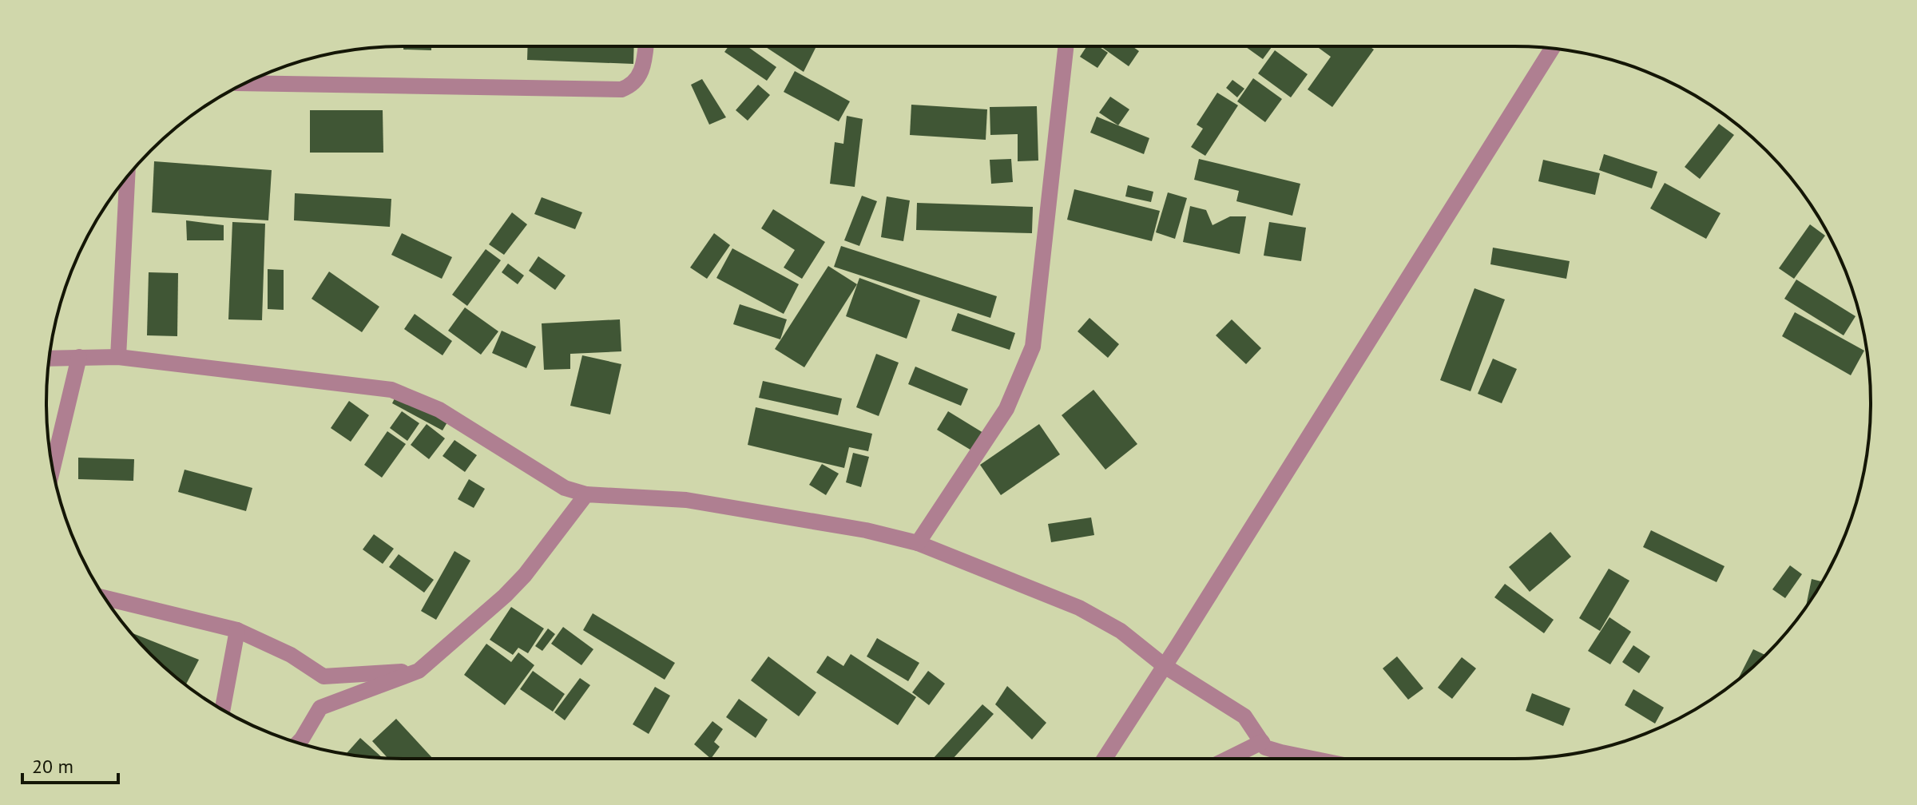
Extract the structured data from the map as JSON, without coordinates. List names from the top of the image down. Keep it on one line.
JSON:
{"scale_bar":"20 m"}
